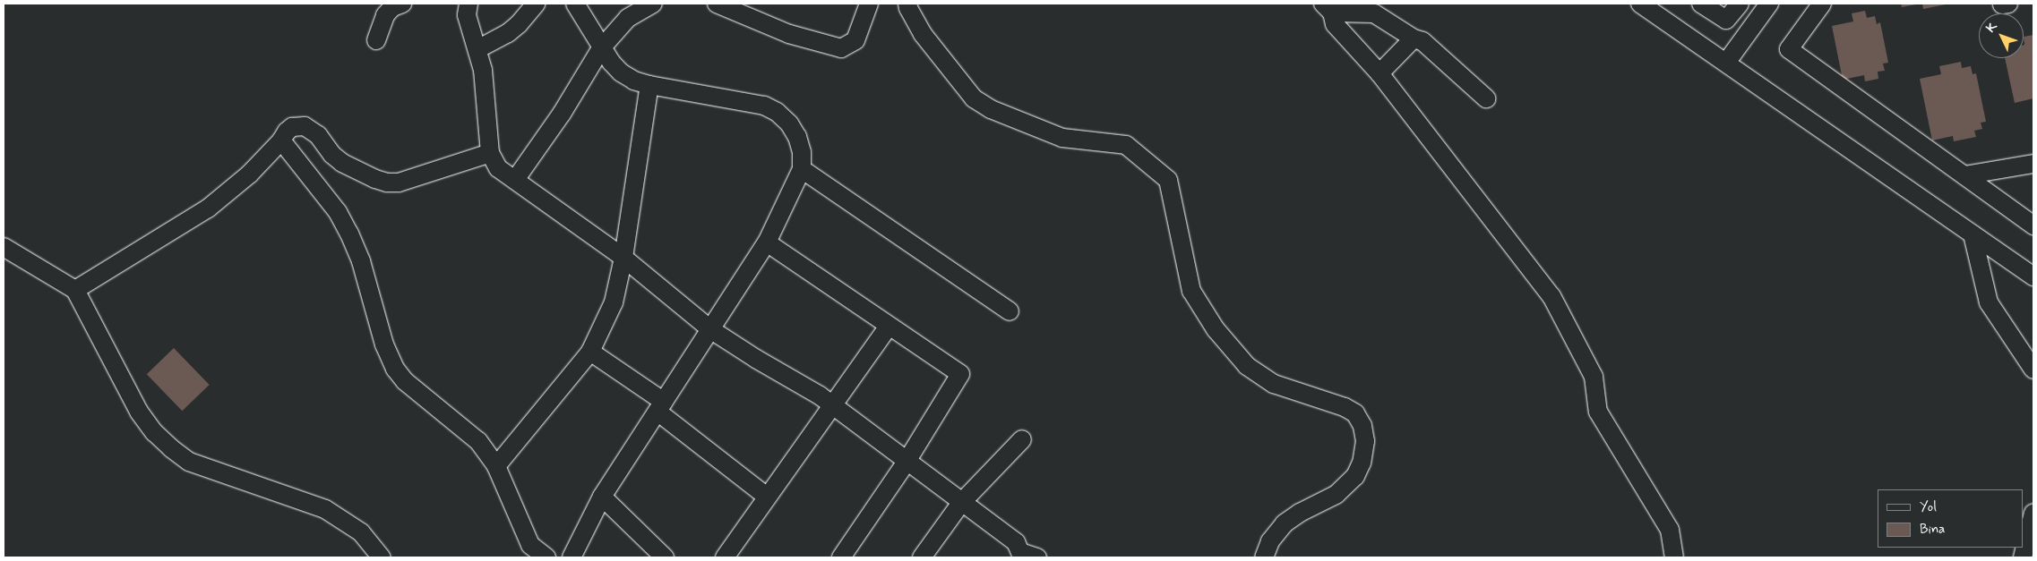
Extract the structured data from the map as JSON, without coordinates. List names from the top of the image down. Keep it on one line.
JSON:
{"legend":["Yol","Bina"],"north":"top left"}
